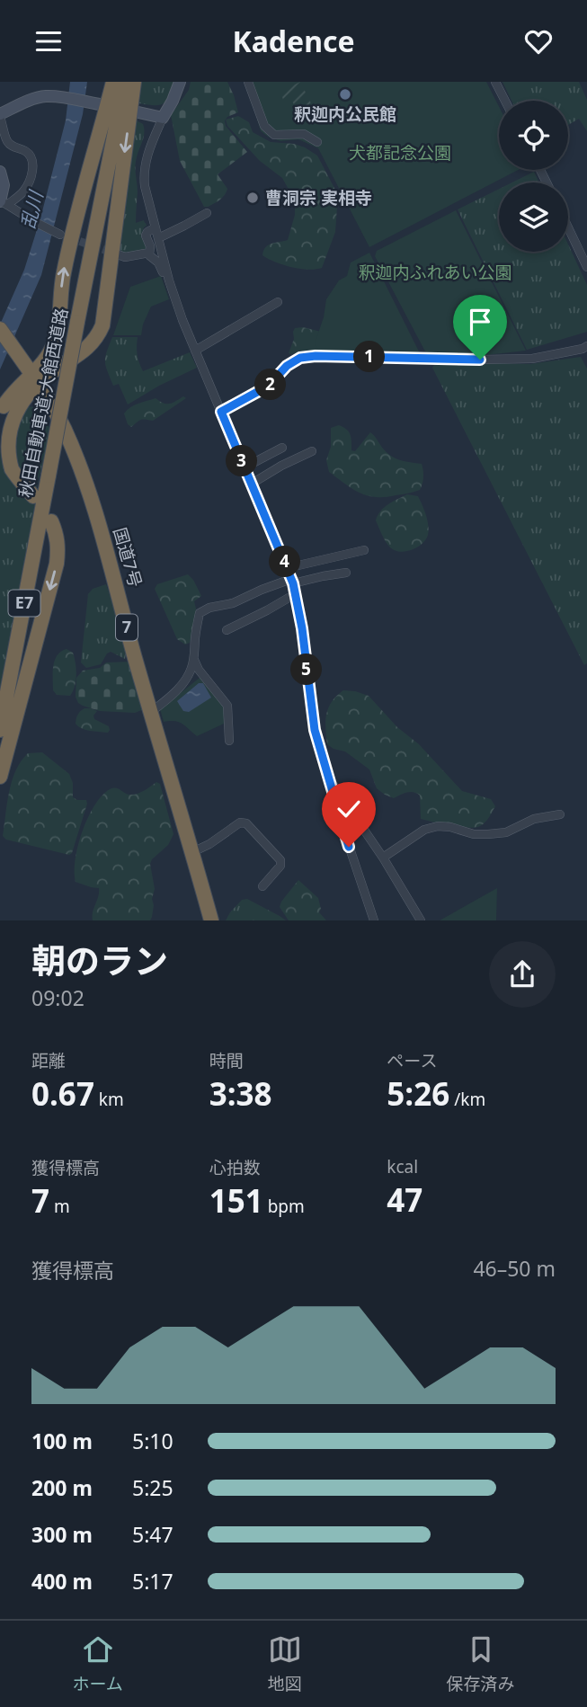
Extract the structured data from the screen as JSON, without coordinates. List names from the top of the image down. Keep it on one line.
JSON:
{"streets":{"highway":["秋田自動車道;大館西道路","国道7号","E7","7"]},"water":["乱川"],"parks":["犬都記念公園","釈迦内ふれあい公園"],"places":["釈迦内公民館","曹洞宗 実相寺"],"page":{"header":"Kadence","pins":["1","2","3","4","5"],"heading":["朝のラン","09:02"],"stats":[["距離","0.67 km"],["時間","3:38"],["ペース","5:26 /km"],["獲得標高","7 m"],["心拍数","151 bpm"],["kcal","47"]],"chart":["獲得標高","46–50 m"],"list":[{"name":"100 m","note":"5:10"},{"name":"200 m","note":"5:25"},{"name":"300 m","note":"5:47"},{"name":"400 m","note":"5:17"}],"tabs":["ホーム","地図","保存済み"]}}
